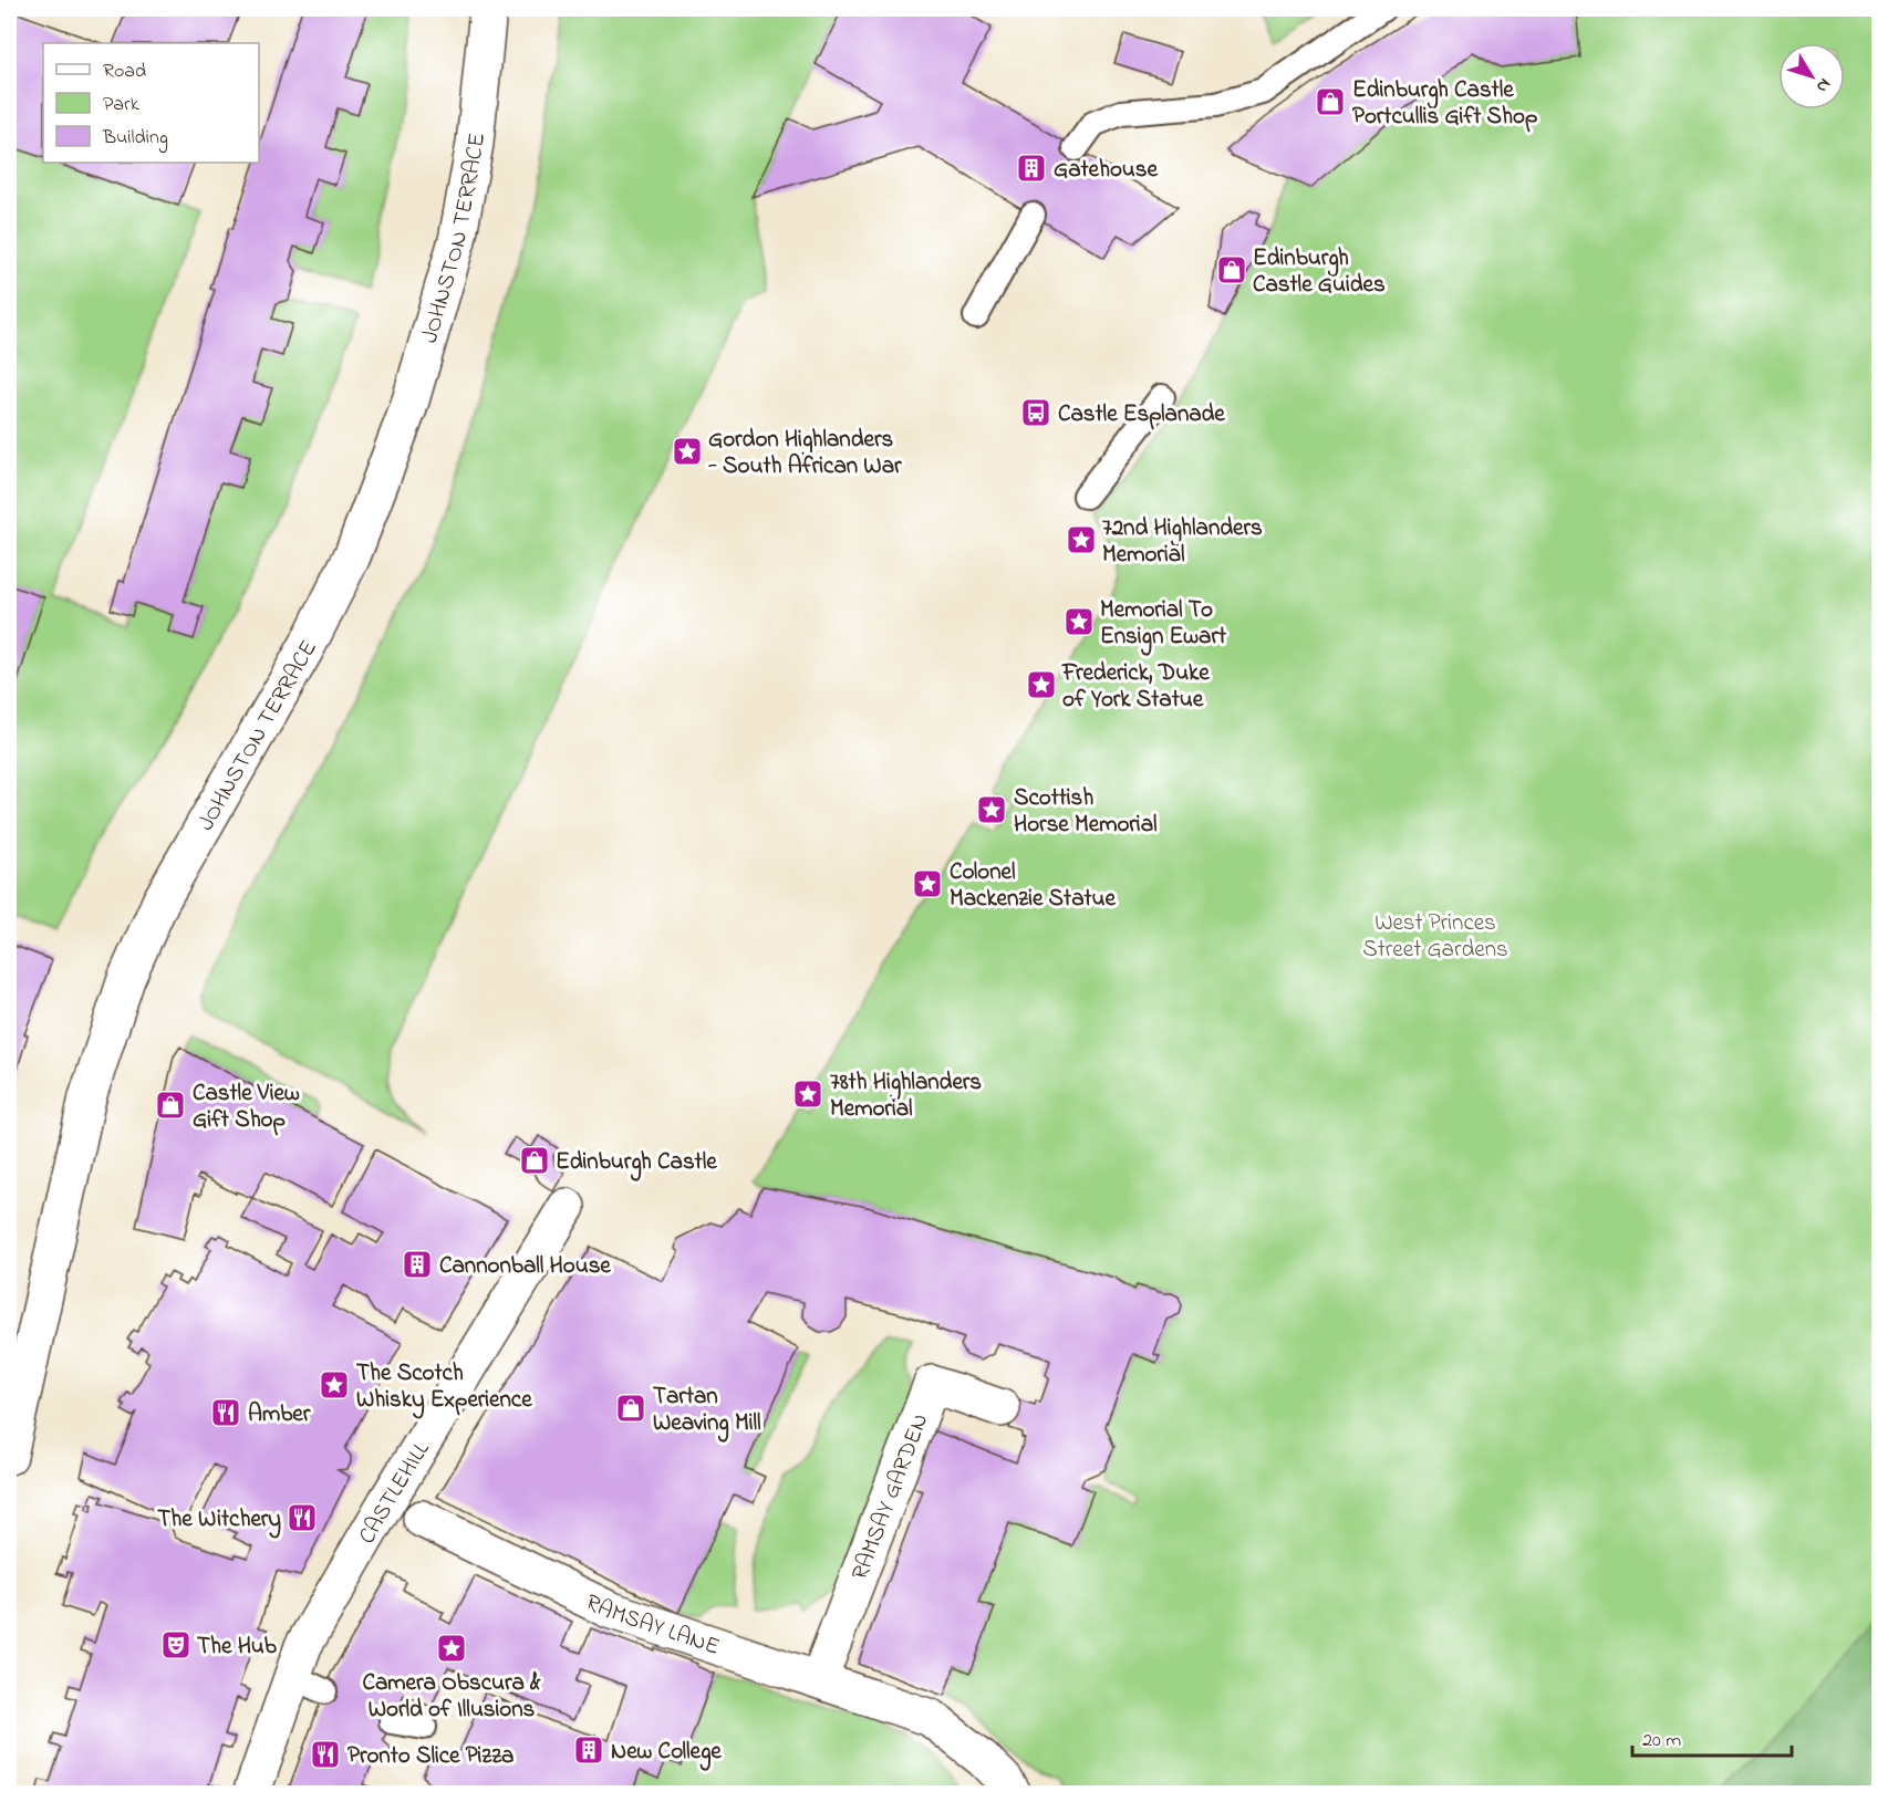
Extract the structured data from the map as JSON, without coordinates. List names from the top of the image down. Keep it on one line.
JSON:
{"streets":{"street":["JOHNSTON TERRACE","CASTLEHILL","RAMSAY GARDEN","RAMSAY LANE"]},"crossings":[["CASTLEHILL","RAMSAY LANE"],["RAMSAY GARDEN","RAMSAY LANE"]],"parks":["West Princes Street Gardens"],"places":{"shop":["Edinburgh Castle Portcullis Gift Shop","Edinburgh Castle Guides","Castle View Gift Shop","Edinburgh Castle","Tartan Weaving Mill"],"building":["Gatehouse","Cannonball House","New College"],"bus stop":["Castle Esplanade"],"place":["Gordon Highlanders - South African War","72nd Highlanders Memorial","Memorial To Ensign Ewart","Frederick, Duke of York Statue","Scottish Horse Memorial","Colonel Mackenzie Statue","78th Highlanders Memorial","The Scotch Whisky Experience","Camera Obscura & World of Illusions"],"restaurant":["Amber","The Witchery","Pronto Slice Pizza"],"theatre":["The Hub"]},"legend":["Road","Park","Building"],"scale_bar":"20 m","north":"bottom right"}
